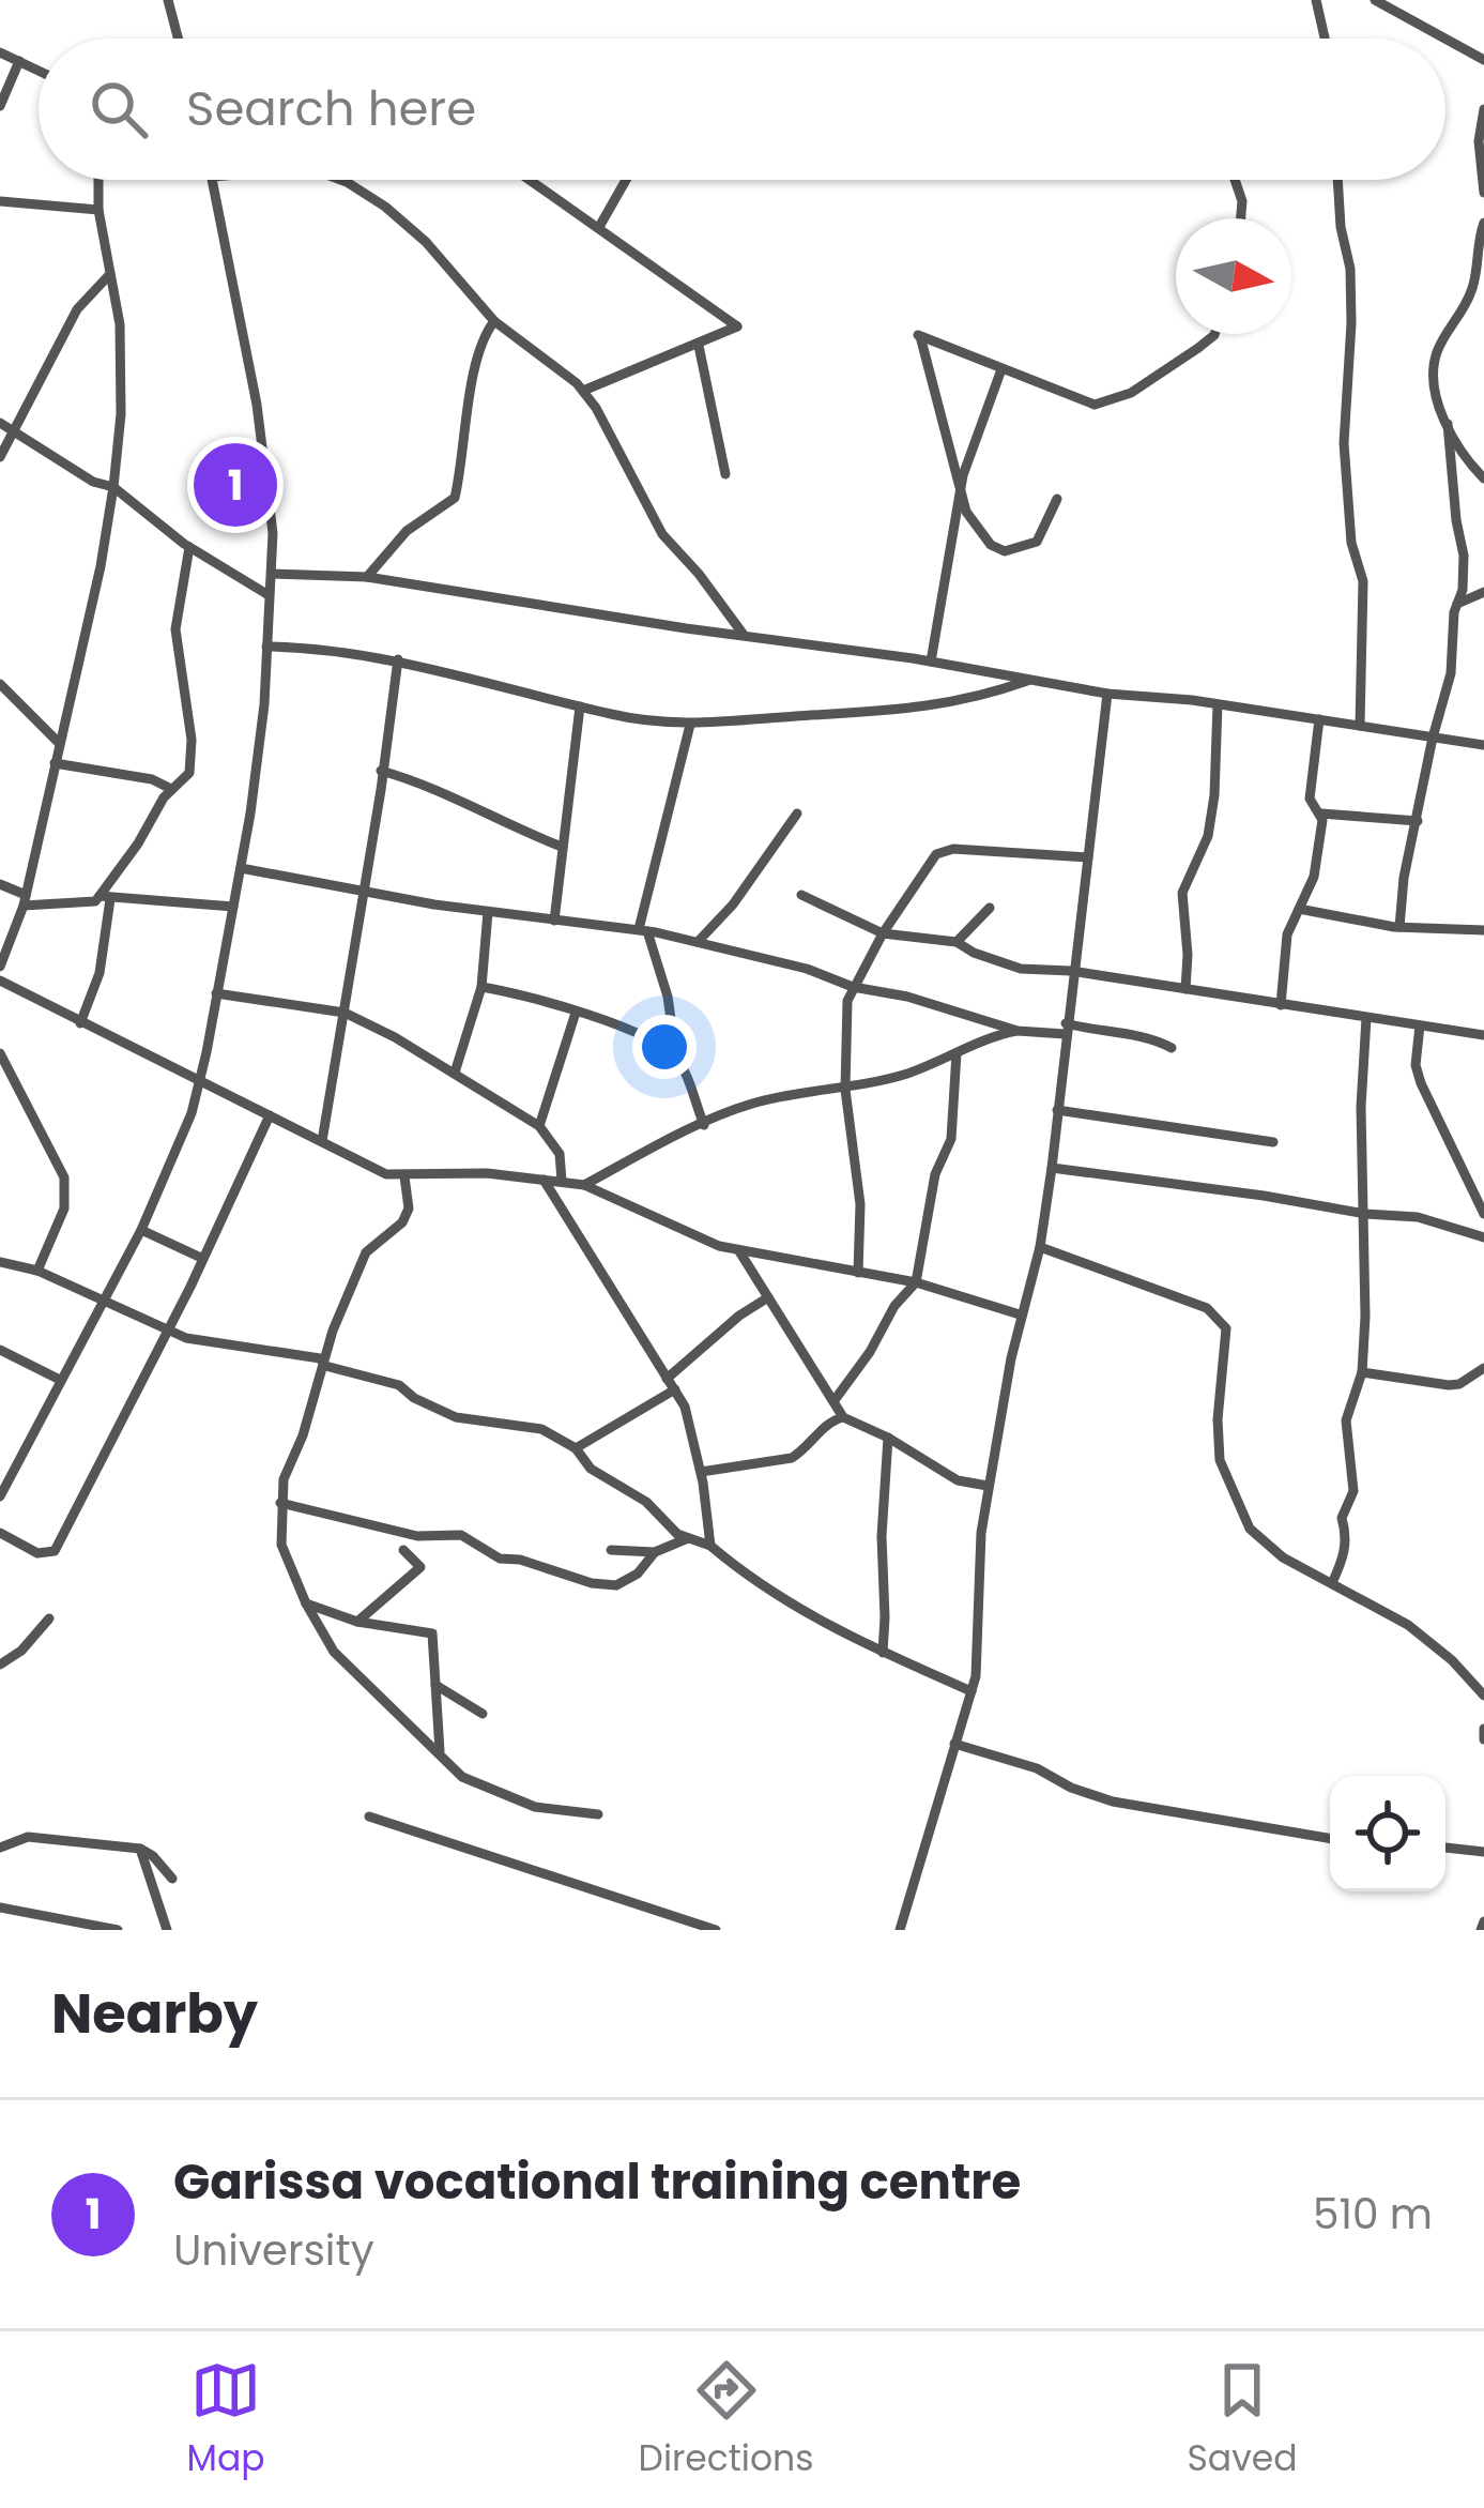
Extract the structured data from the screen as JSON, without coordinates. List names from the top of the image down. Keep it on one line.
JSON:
{"north":"right","page":{"search":"Search here","pins":"1","heading":"Nearby","list":[{"mark":"1","name":"Garissa vocational training centre","note":"University","value":"510 m"}],"nav":["Map","Directions","Saved"]}}
